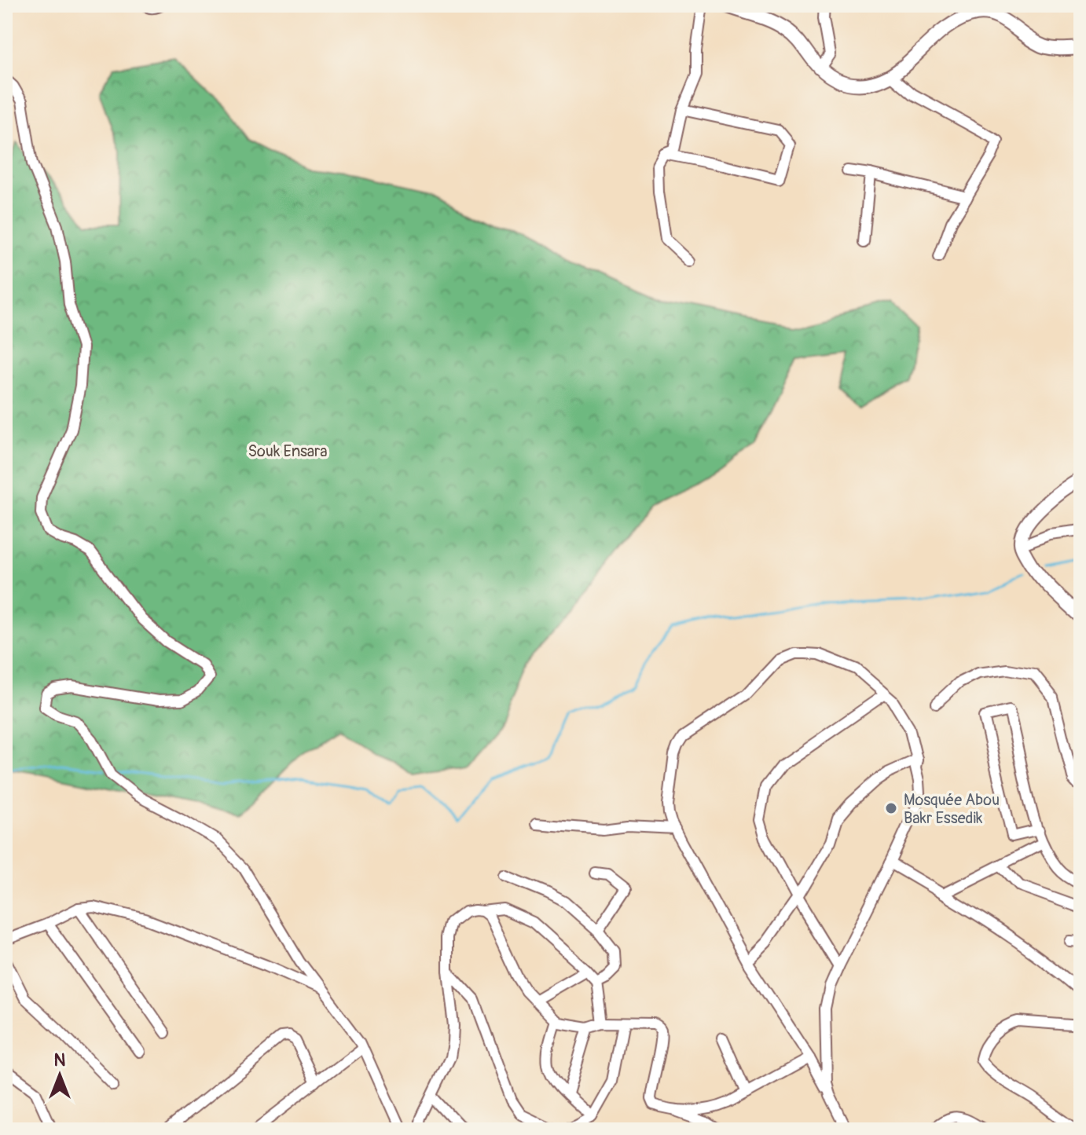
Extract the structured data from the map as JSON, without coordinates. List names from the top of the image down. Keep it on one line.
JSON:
{"parks":["Souk Ensara"],"places":["Mosquée Abou Bakr Essedik"],"north":"top"}
